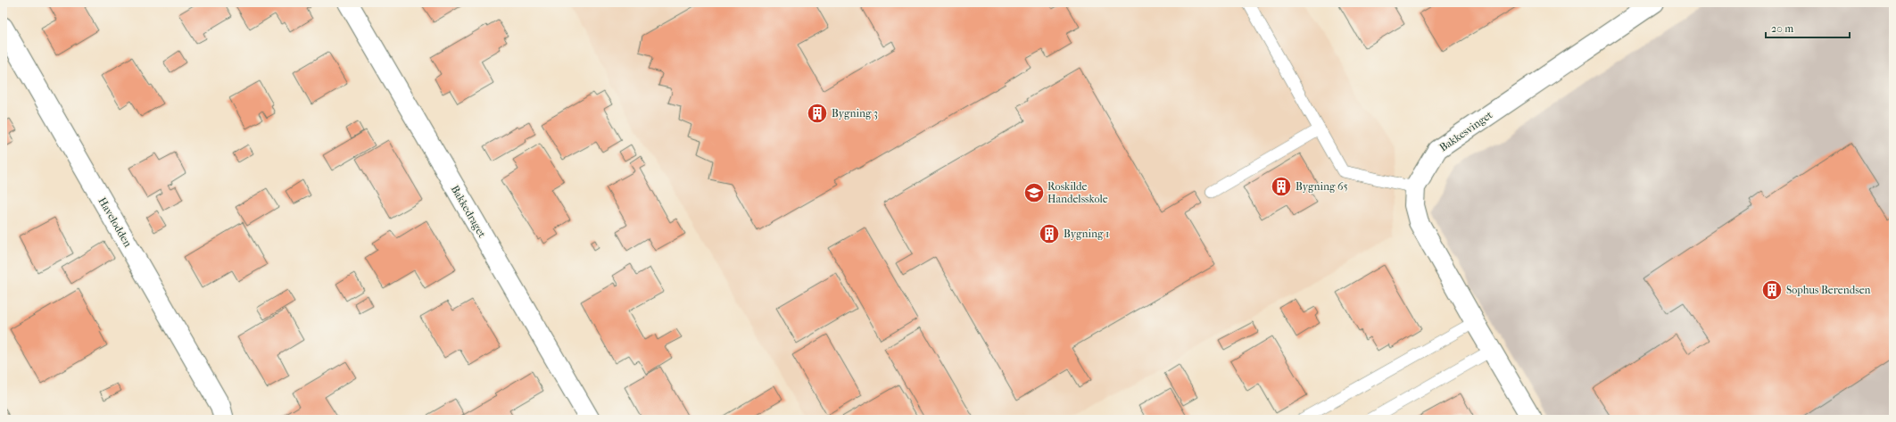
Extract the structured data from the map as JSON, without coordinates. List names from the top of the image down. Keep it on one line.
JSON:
{"streets":{"street":["Bakkesvinget","Bakkedraget","Havelodden"]},"places":{"building":["Bygning 3","Bygning 65","Bygning 1","Sophus Berendsen"],"school or university":["Roskilde Handelsskole"]},"scale_bar":"20 m"}
